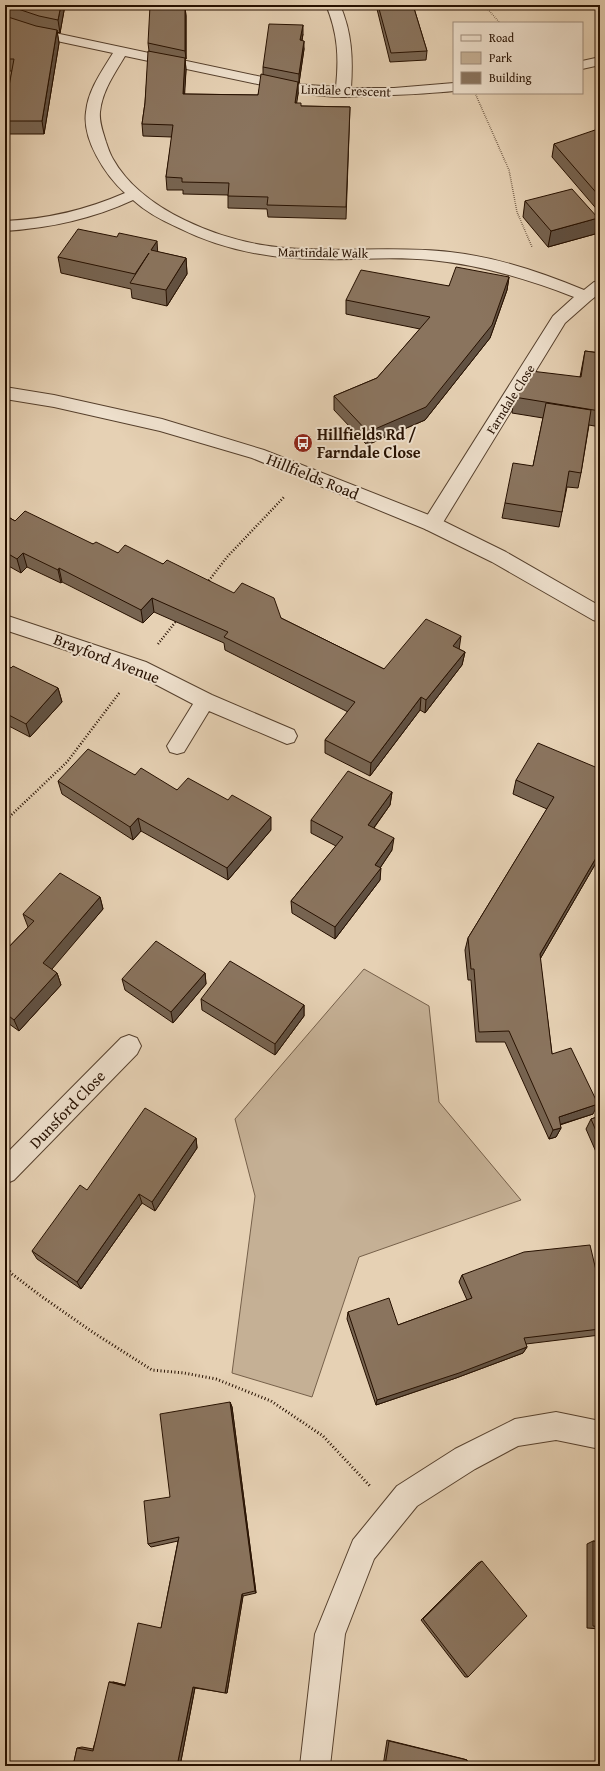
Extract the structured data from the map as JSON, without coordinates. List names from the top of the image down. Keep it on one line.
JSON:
{"streets":{"street":["Lindale Crescent","Martindale Walk","Farndale Close","Hillfields Road","Brayford Avenue","Dunsford Close"]},"crossings":[["Lindale Crescent","Martindale Walk"],["Martindale Walk","Farndale Close"],["Farndale Close","Hillfields Road"]],"places":{"bus stop":["Hillfields Rd / Farndale Close"]},"legend":["Road","Park","Building"]}
